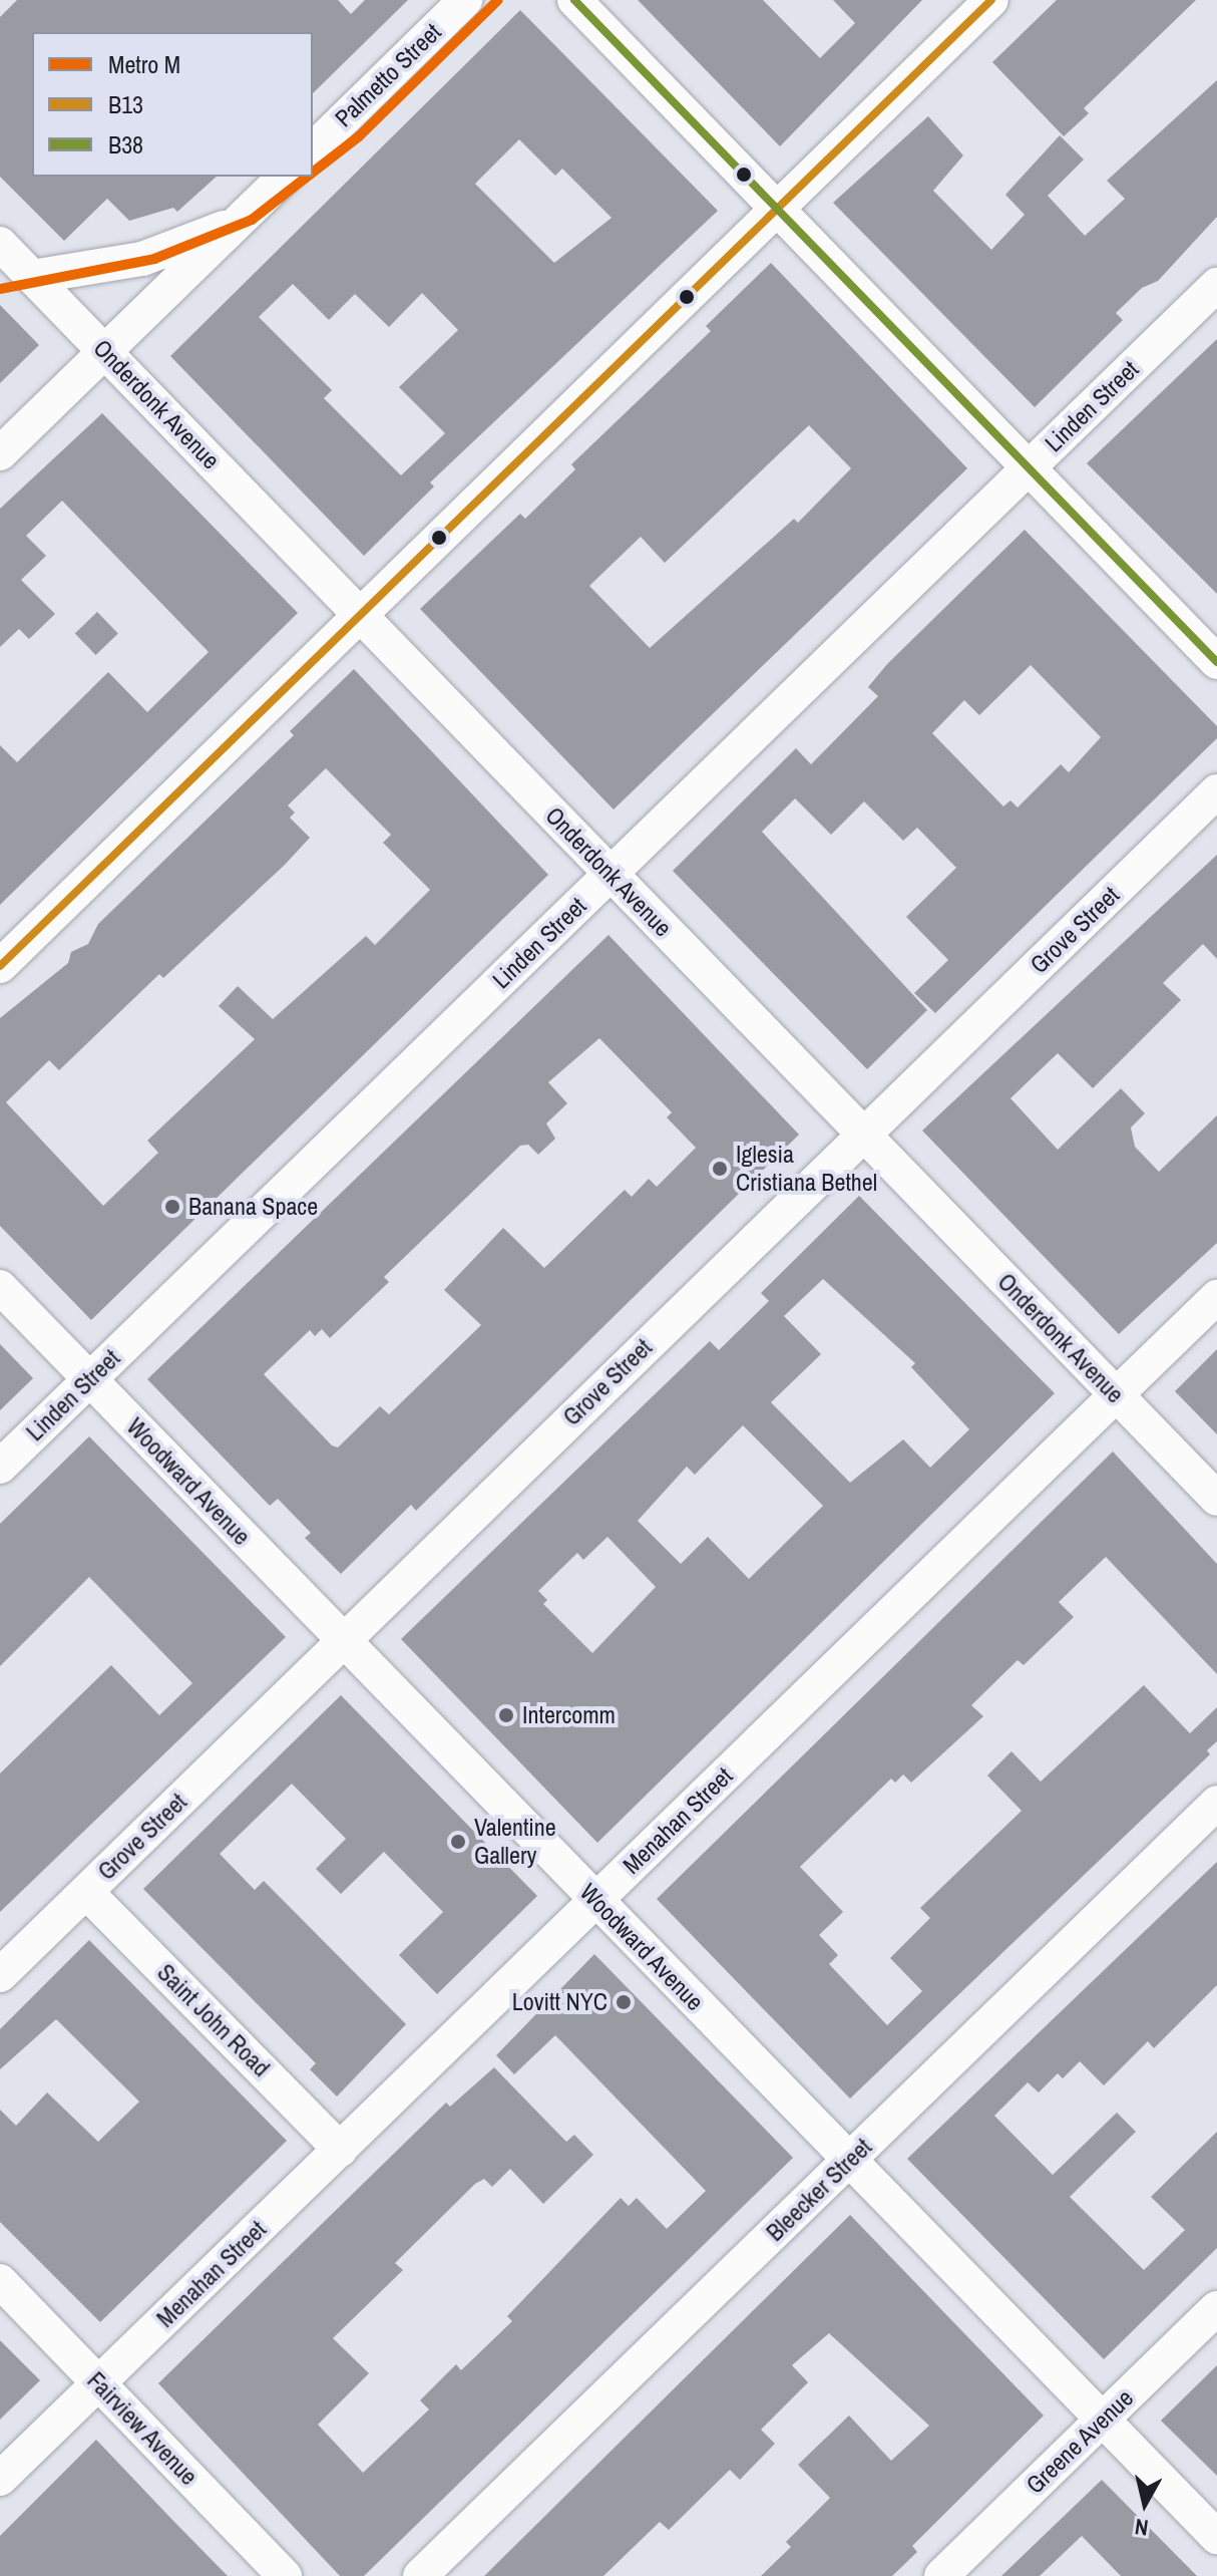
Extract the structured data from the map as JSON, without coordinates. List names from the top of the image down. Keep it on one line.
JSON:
{"streets":{"street":["Palmetto Street","Onderdonk Avenue","Linden Street","Grove Street","Woodward Avenue","Menahan Street","Saint John Road","Bleecker Street","Fairview Avenue","Greene Avenue"]},"crossings":[["Onderdonk Avenue","Linden Street"],["Onderdonk Avenue","Grove Street"],["Onderdonk Avenue","Menahan Street"],["Linden Street","Woodward Avenue"],["Grove Street","Woodward Avenue"],["Grove Street","Saint John Road"],["Woodward Avenue","Menahan Street"],["Woodward Avenue","Bleecker Street"],["Woodward Avenue","Greene Avenue"],["Menahan Street","Saint John Road"],["Menahan Street","Fairview Avenue"]],"places":["Iglesia Cristiana Bethel","Banana Space","Intercomm","Valentine Gallery","Lovitt NYC"],"lines":["metro line M","transit line B13","transit line B38"],"legend":["Metro M","B13","B38"],"north":"bottom"}
